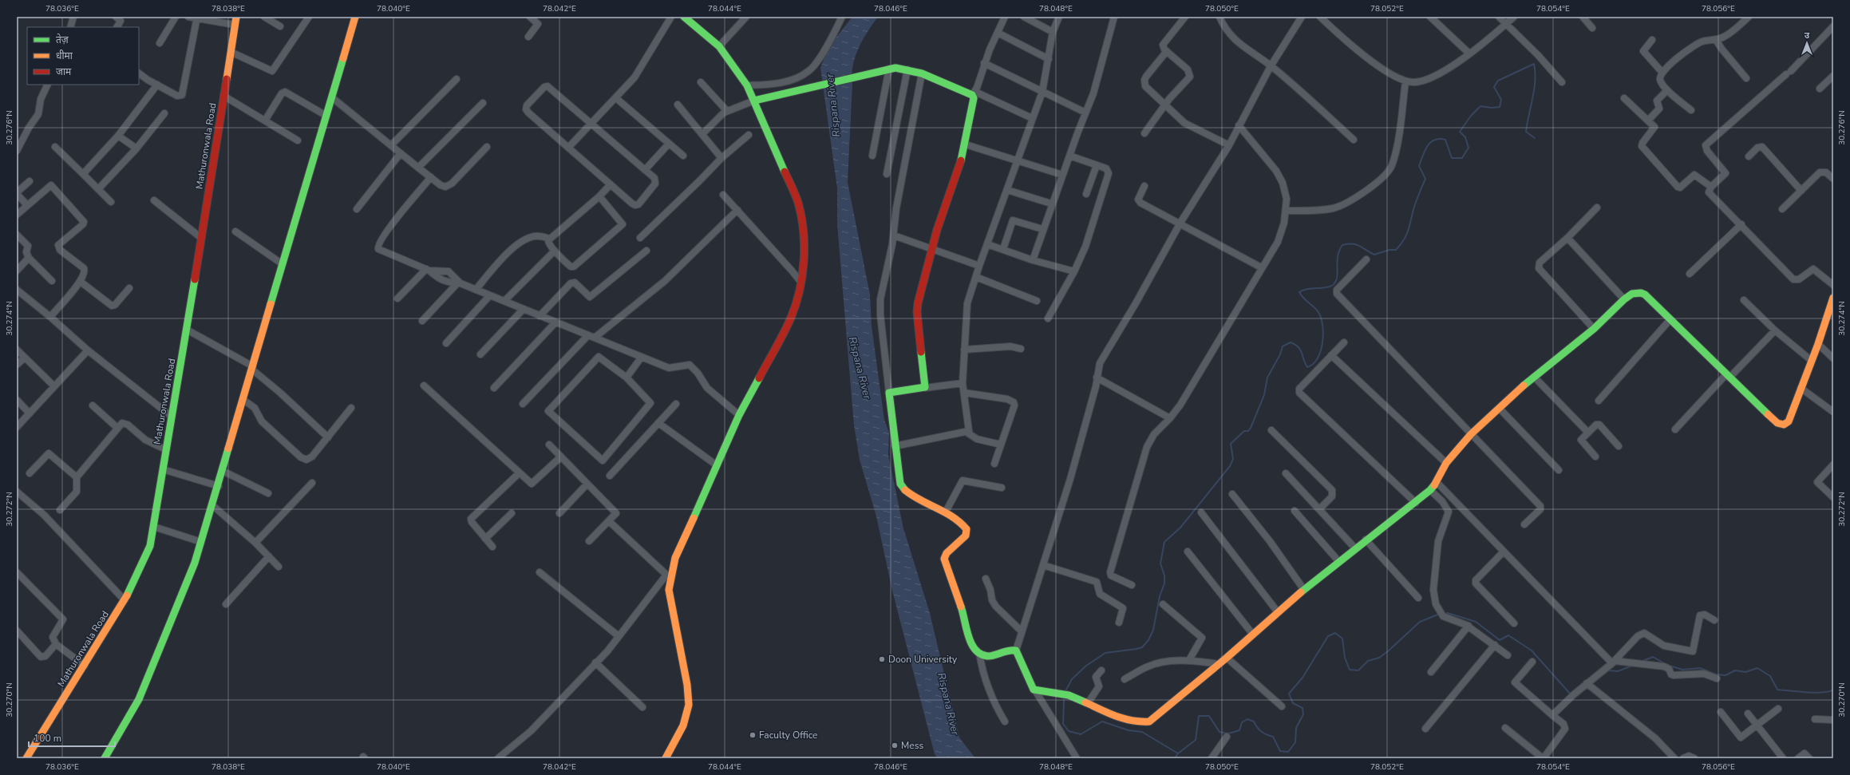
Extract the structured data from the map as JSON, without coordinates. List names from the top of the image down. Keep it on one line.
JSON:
{"streets":{"main road":["Mathuronwala Road"]},"water":["Rispana River"],"places":["Doon University","Faculty Office","Mess"],"legend":["तेज़","धीमा","जाम"],"scale_bar":"100 m","north":"top","coordinates":["78.036°E","78.038°E","78.040°E","78.042°E","78.044°E","78.046°E","78.048°E","78.050°E","78.052°E","78.054°E","78.056°E","30.276°N","30.274°N","30.272°N","30.270°N"]}
